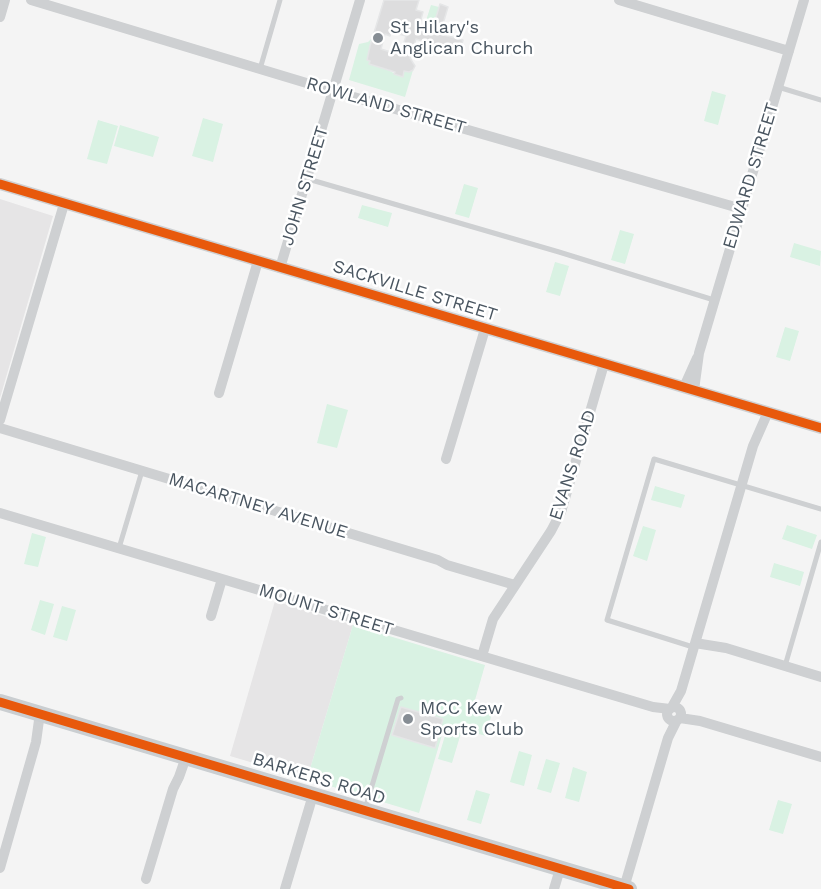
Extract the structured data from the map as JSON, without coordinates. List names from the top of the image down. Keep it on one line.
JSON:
{"streets":{"main road":["BARKERS ROAD"],"street":["ROWLAND STREET","EDWARD STREET","JOHN STREET","SACKVILLE STREET","EVANS ROAD","MACARTNEY AVENUE","MOUNT STREET"]},"crossings":[["ROWLAND STREET","EDWARD STREET"],["ROWLAND STREET","JOHN STREET"],["EDWARD STREET","SACKVILLE STREET"],["JOHN STREET","SACKVILLE STREET"],["SACKVILLE STREET","EVANS ROAD"],["EVANS ROAD","MACARTNEY AVENUE"],["EVANS ROAD","MOUNT STREET"]],"places":["St Hilary's Anglican Church","MCC Kew Sports Club"]}
